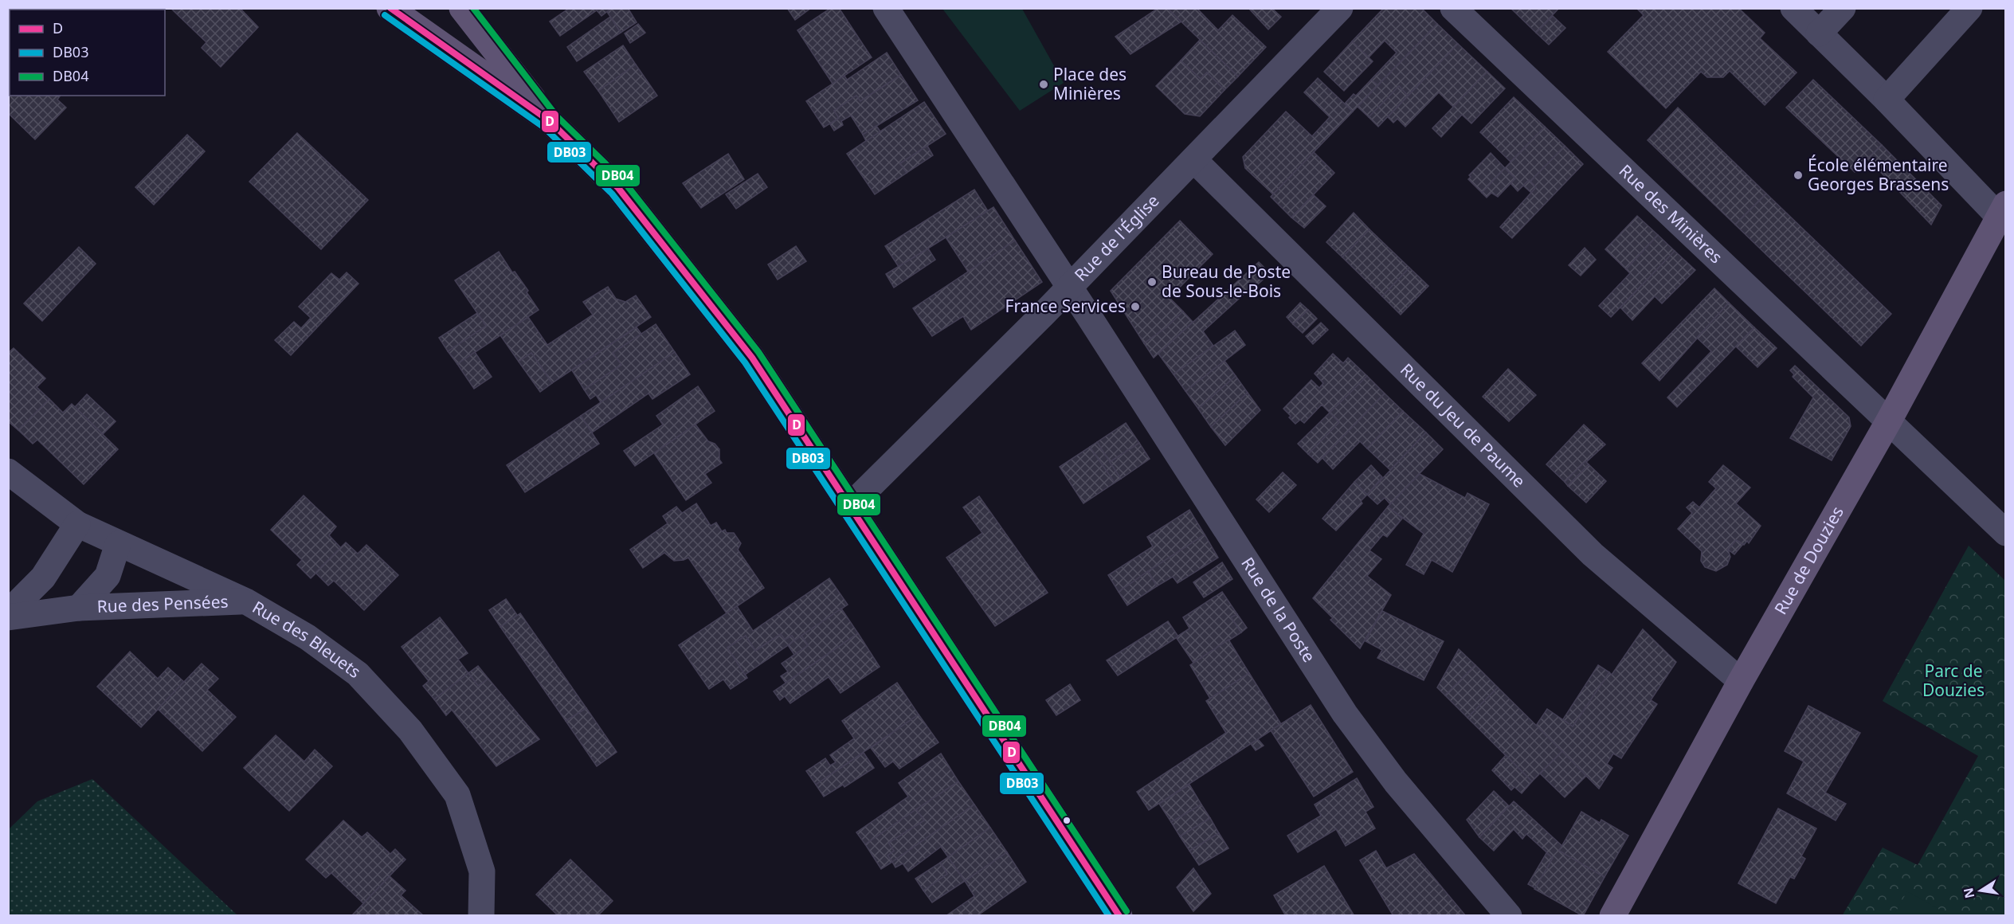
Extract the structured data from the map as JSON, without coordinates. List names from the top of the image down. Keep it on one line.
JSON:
{"streets":{"main road":["Rue de Douzies"],"street":["Rue des Minières","Rue de l'Église","Rue du Jeu de Paume","Rue des Pensées","Rue de la Poste","Rue des Bleuets"]},"crossings":[["Rue des Minières","Rue de Douzies"],["Rue de l'Église","Rue du Jeu de Paume"],["Rue de l'Église","Rue de la Poste"],["Rue du Jeu de Paume","Rue de Douzies"],["Rue des Pensées","Rue des Bleuets"]],"parks":["Parc de Douzies"],"places":["Place des Minières","École élémentaire Georges Brassens","Bureau de Poste de Sous-le-Bois","France Services"],"lines":["transit line D","transit line DB04","transit line DB03"],"legend":["D","DB03","DB04"],"north":"left"}
